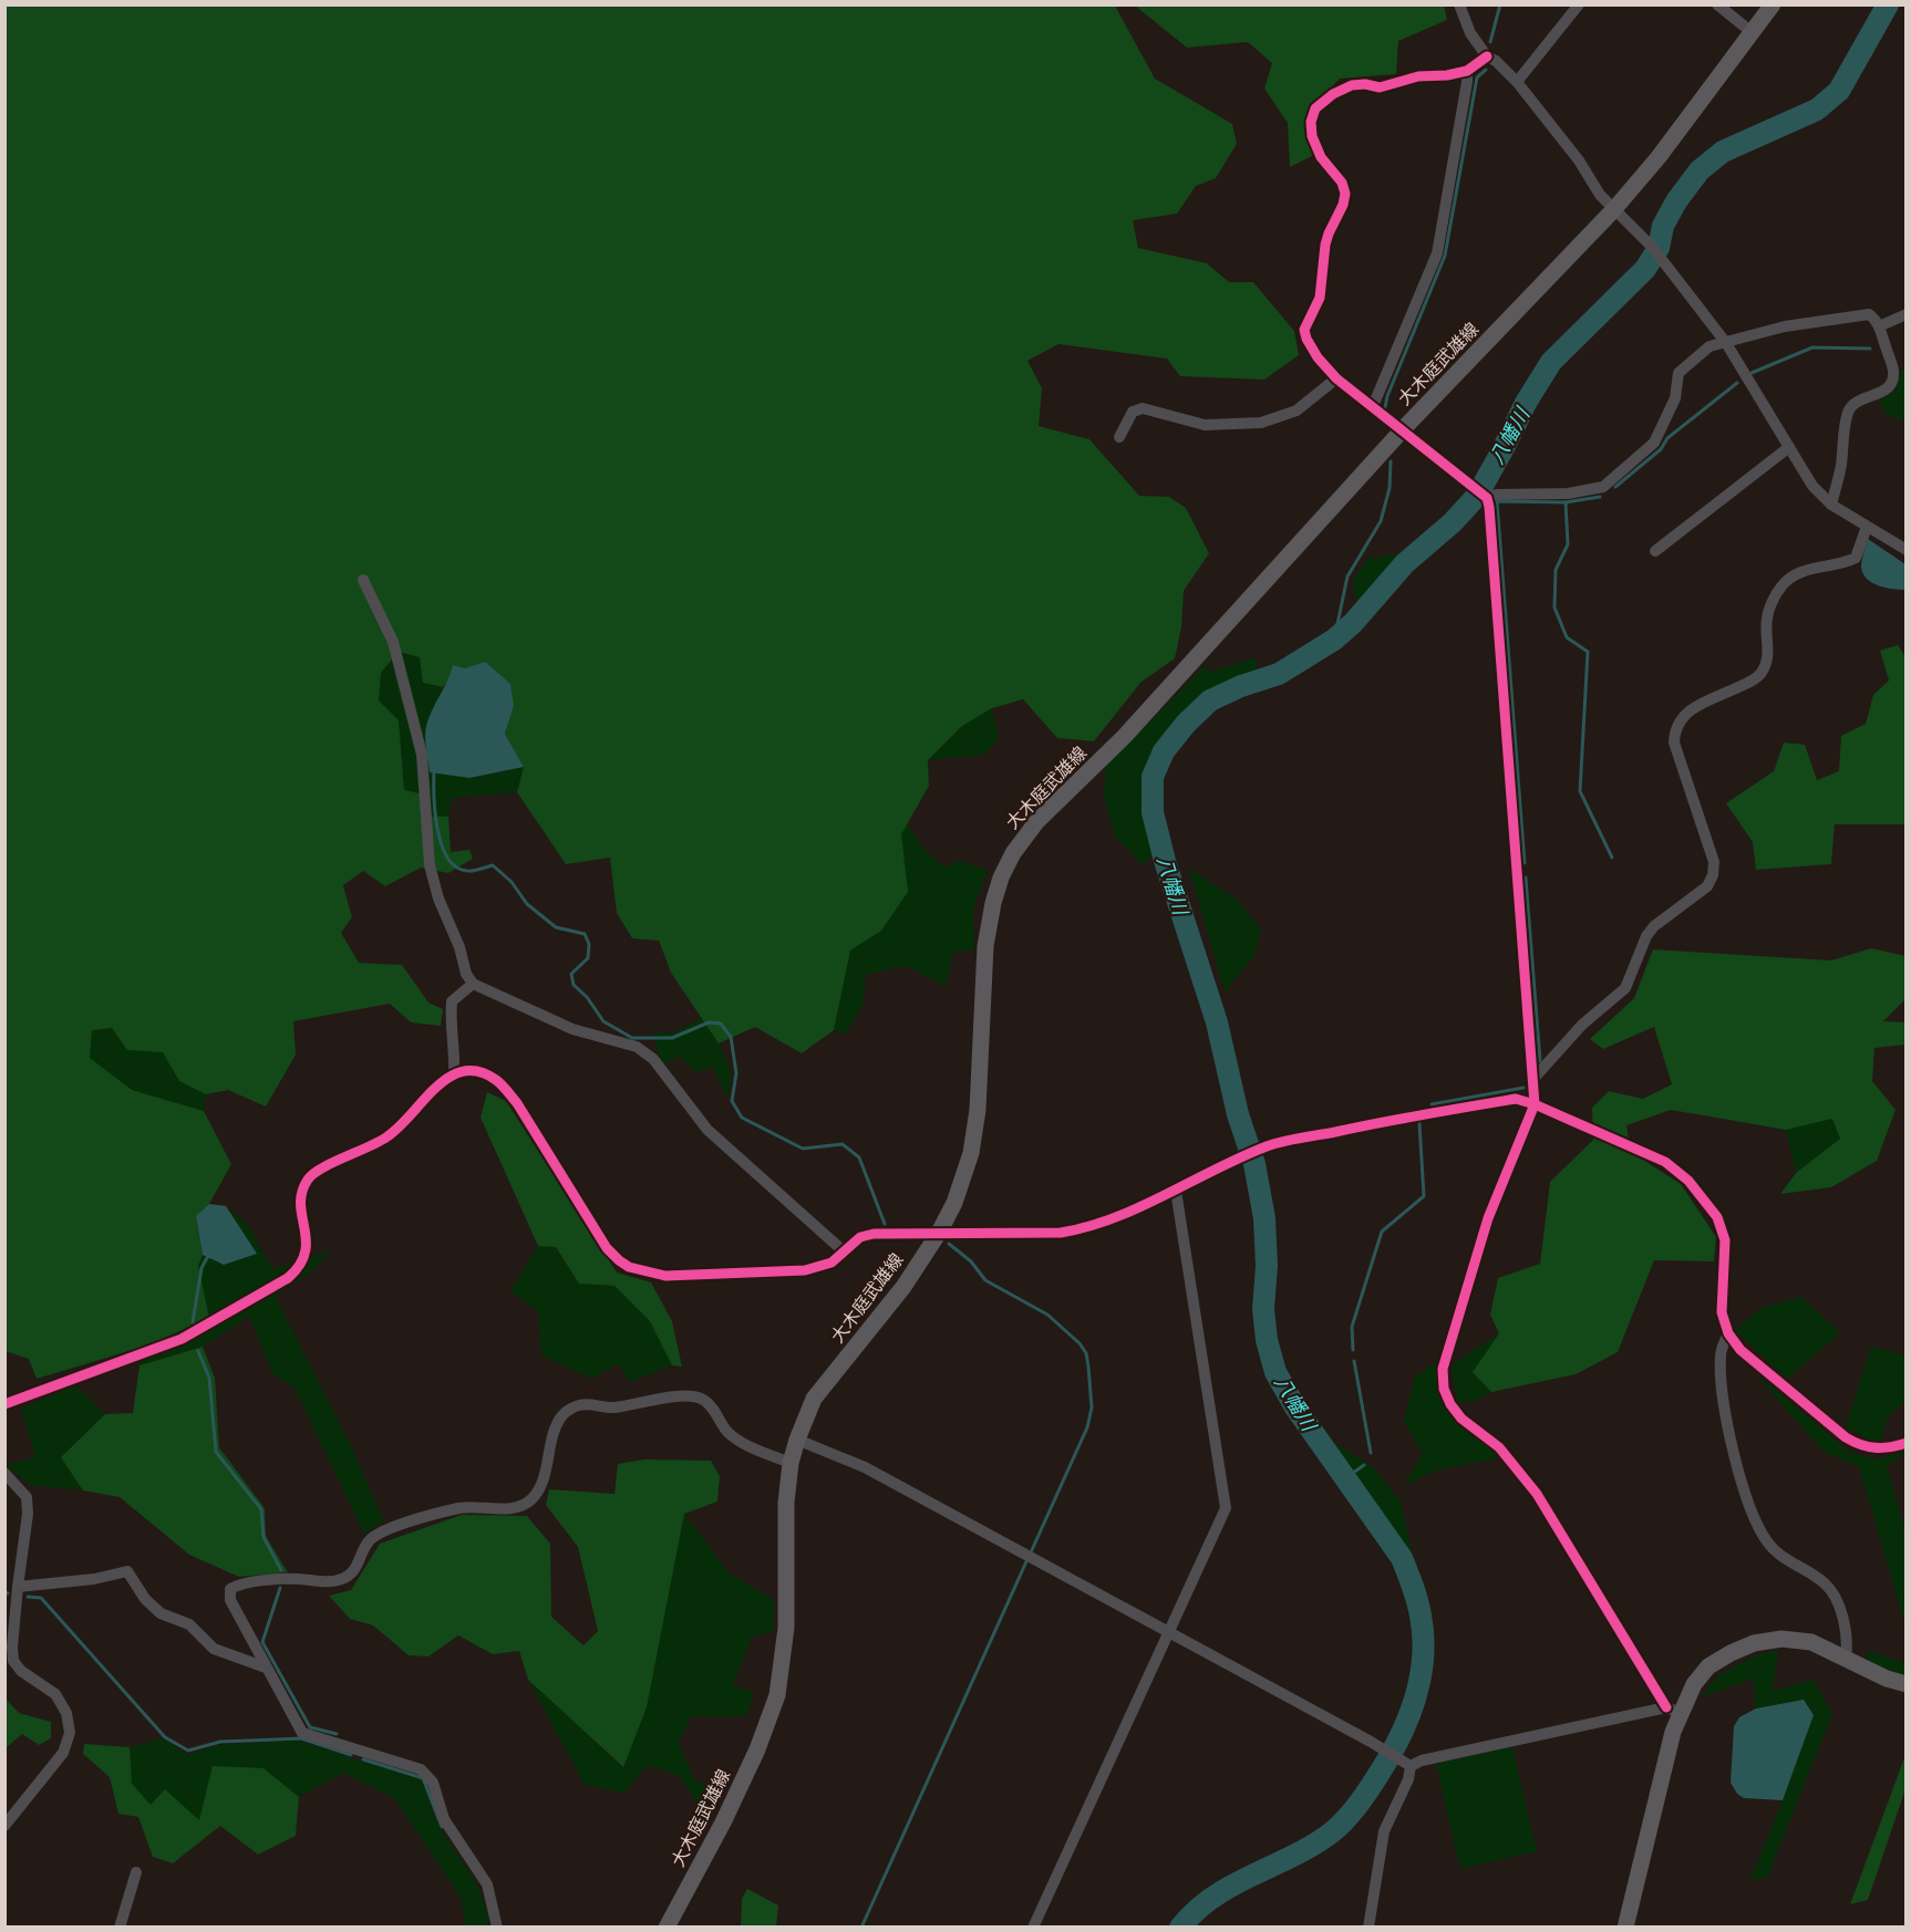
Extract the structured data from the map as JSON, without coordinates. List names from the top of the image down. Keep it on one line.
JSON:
{"streets":{"main road":["大木庭武雄線"]},"water":["八幡川"]}
